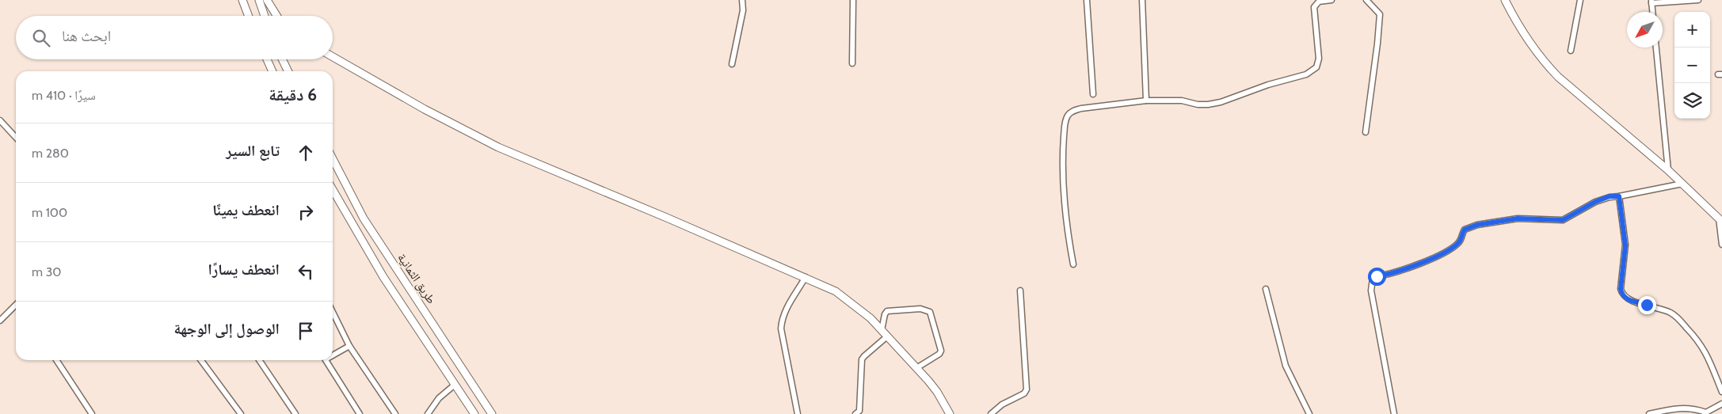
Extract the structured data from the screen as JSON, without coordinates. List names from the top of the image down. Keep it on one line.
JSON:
{"streets":{"street":["طريق الثمانية"]},"north":"bottom left","page":{"map_buttons":["+","−"],"search":"ابحث هنا","heading":["6 دقيقة","سيرًا · 410 m"],"list":[["تابع السير","280 m"],["انعطف يمينًا","100 m"],["انعطف يسارًا","30 m"],"الوصول إلى الوجهة"]}}
